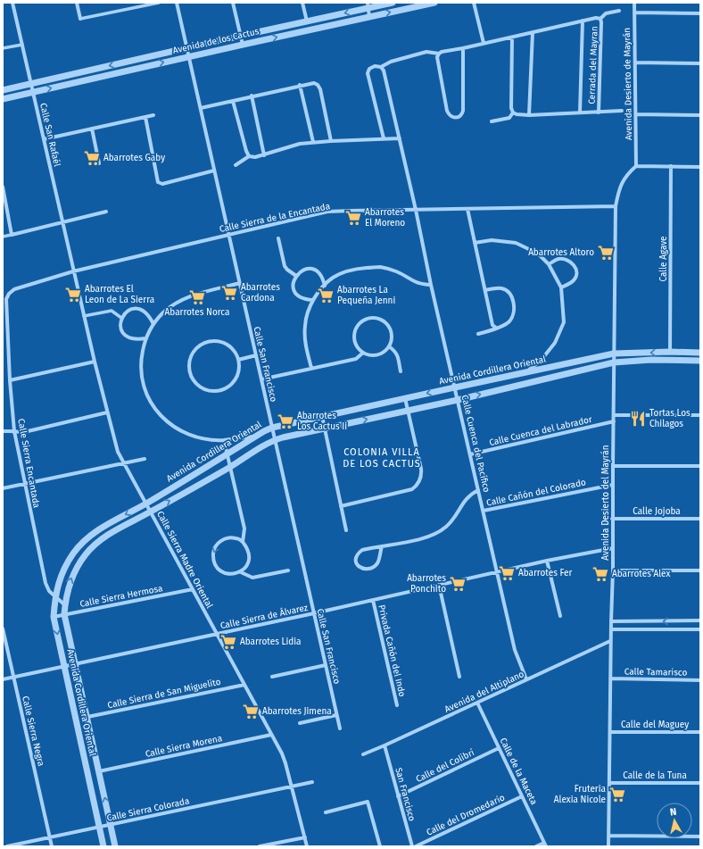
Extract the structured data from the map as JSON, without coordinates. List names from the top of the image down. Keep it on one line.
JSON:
{"streets":{"street":["Avenida de los Cactus","Cerrada del Mayran","Avenida Desierto de Mayrán","Calle San Rafaél","Calle Sierra de la Encantada","Calle Agave","Calle San Francisco","Avenida Cordillera Oriental","Calle Cuenca del Labrador","Calle Cuenca del Pacífico","Calle Sierra Encantada","Calle Cañón del Colorado","Avenida Desierto del Mayrán","Calle Jojoba","Calle Sierra Madre Oriental","Calle Sierra Hermosa","Calle Sierra de Álvarez","Privada Cañón del Indo","Calle Tamarisco","Avenida del Altiplano","Calle Sierra de San Miguelito","Calle del Maguey","Calle Sierra Negra","Calle Sierra Morena","Calle del Colibrí","Calle de la Maceta","Calle de la Tuna","San Francisco","Calle Sierra Colorada","Calle del Dromedario"]},"crossings":[["Avenida de los Cactus","Calle San Rafaél"],["Avenida de los Cactus","Calle San Francisco"],["Cerrada del Mayran","Calle Cuenca del Pacífico"],["Avenida Desierto de Mayrán","Avenida Desierto del Mayrán"],["Calle San Rafaél","Calle Sierra de la Encantada"],["Calle San Rafaél","Calle Sierra Madre Oriental"],["Calle Sierra de la Encantada","Calle San Francisco"],["Calle Sierra de la Encantada","Calle Cuenca del Pacífico"],["Calle Sierra de la Encantada","Calle Sierra Encantada"],["Calle Sierra de la Encantada","Avenida Desierto del Mayrán"],["Calle Sierra de la Encantada","Calle Sierra Madre Oriental"],["Calle Agave","Avenida Cordillera Oriental"],["Calle San Francisco","Avenida Cordillera Oriental"],["Calle San Francisco","Calle Sierra de Álvarez"],["Avenida Cordillera Oriental","Calle Cuenca del Pacífico"],["Avenida Cordillera Oriental","Calle Sierra Encantada"],["Avenida Cordillera Oriental","Avenida Desierto del Mayrán"],["Avenida Cordillera Oriental","Calle Sierra Madre Oriental"],["Avenida Cordillera Oriental","Calle Sierra Hermosa"],["Avenida Cordillera Oriental","Calle Sierra de Álvarez"],["Avenida Cordillera Oriental","Calle Sierra de San Miguelito"],["Avenida Cordillera Oriental","Calle Sierra Morena"],["Avenida Cordillera Oriental","Calle Sierra Colorada"],["Calle Cuenca del Labrador","Calle Cuenca del Pacífico"],["Calle Cuenca del Labrador","Avenida Desierto del Mayrán"],["Calle Cuenca del Pacífico","Calle Cañón del Colorado"],["Calle Cuenca del Pacífico","Calle Sierra de Álvarez"],["Calle Cuenca del Pacífico","Avenida del Altiplano"],["Calle Cañón del Colorado","Avenida Desierto del Mayrán"],["Avenida Desierto del Mayrán","Calle Jojoba"],["Avenida Desierto del Mayrán","Calle Sierra de Álvarez"],["Avenida Desierto del Mayrán","Calle Tamarisco"],["Avenida Desierto del Mayrán","Avenida del Altiplano"],["Avenida Desierto del Mayrán","Calle del Maguey"],["Avenida Desierto del Mayrán","Calle de la Tuna"],["Calle Sierra Madre Oriental","Calle Sierra Hermosa"],["Calle Sierra Madre Oriental","Calle Sierra de Álvarez"],["Calle Sierra Madre Oriental","Calle Sierra de San Miguelito"],["Calle Sierra Madre Oriental","Calle Sierra Morena"],["Calle Sierra Madre Oriental","Calle Sierra Colorada"],["Calle Sierra de Álvarez","Privada Cañón del Indo"],["Calle Sierra de Álvarez","Calle Sierra Negra"],["Avenida del Altiplano","Calle de la Maceta"],["Avenida del Altiplano","San Francisco"],["Calle Sierra Negra","Calle Sierra Colorada"],["Calle del Colibrí","Calle de la Maceta"],["Calle del Colibrí","San Francisco"],["Calle de la Maceta","Calle del Dromedario"]],"districts":["COLONIA VILLA DE LOS CACTUS"],"places":{"supermarket":["Abarrotes Gaby","Abarrotes El Moreno","Abarrotes Altoro","Abarrotes Cardona","Abarrotes El Leon de La Sierra","Abarrotes La Pequeña Jenni","Abarrotes Norca","Abarrotes Los Cactus Ii","Abarrotes Fer","Abarrotes Alex","Abarrotes Ponchito","Abarrotes Lidia","Abarrotes Jimena","Fruteria Alexia Nicole"],"restaurant":["Tortas Los Chilagos"]},"north":"top"}
